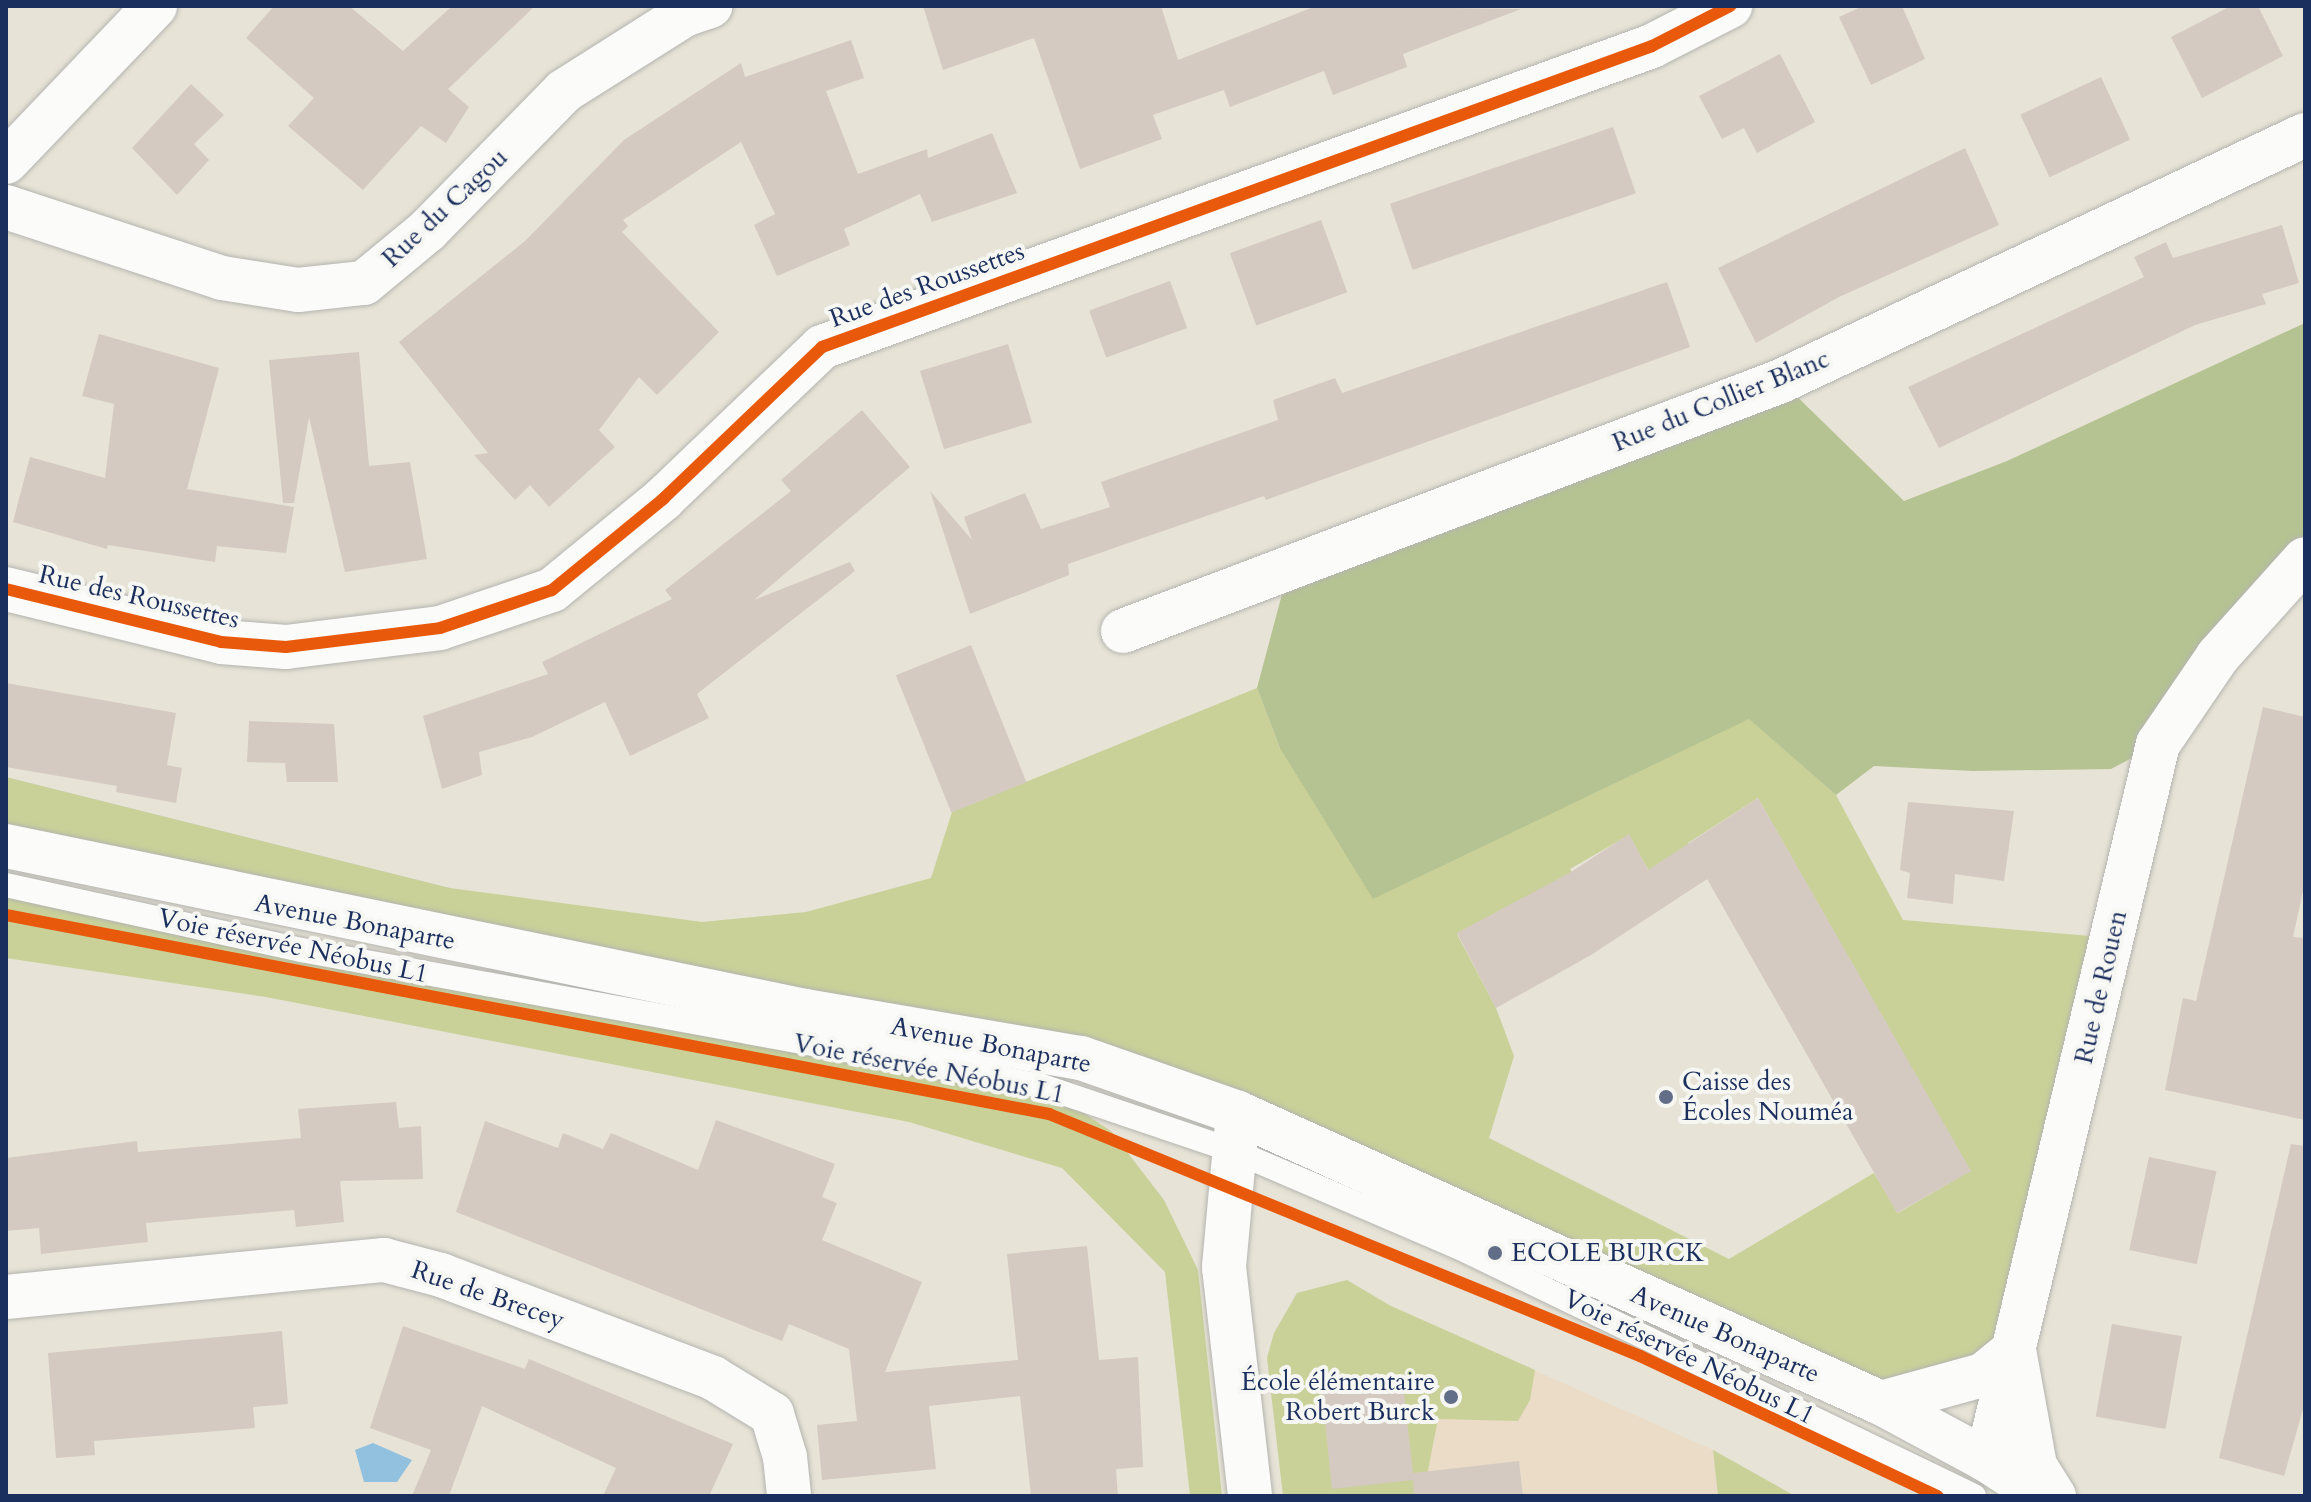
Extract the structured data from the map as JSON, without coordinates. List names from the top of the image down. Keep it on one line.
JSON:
{"streets":{"street":["Rue du Cagou","Rue des Roussettes","Rue du Collier Blanc","Avenue Bonaparte","Rue de Rouen","Rue de Brecey"],"lane":["Voie réservée Néobus L1"]},"crossings":[["Avenue Bonaparte","Voie réservée Néobus L1"],["Avenue Bonaparte","Rue de Rouen"],["Voie réservée Néobus L1","Rue de Rouen"]],"places":["Caisse des Écoles Nouméa","ECOLE BURCK","École élémentaire Robert Burck"]}
